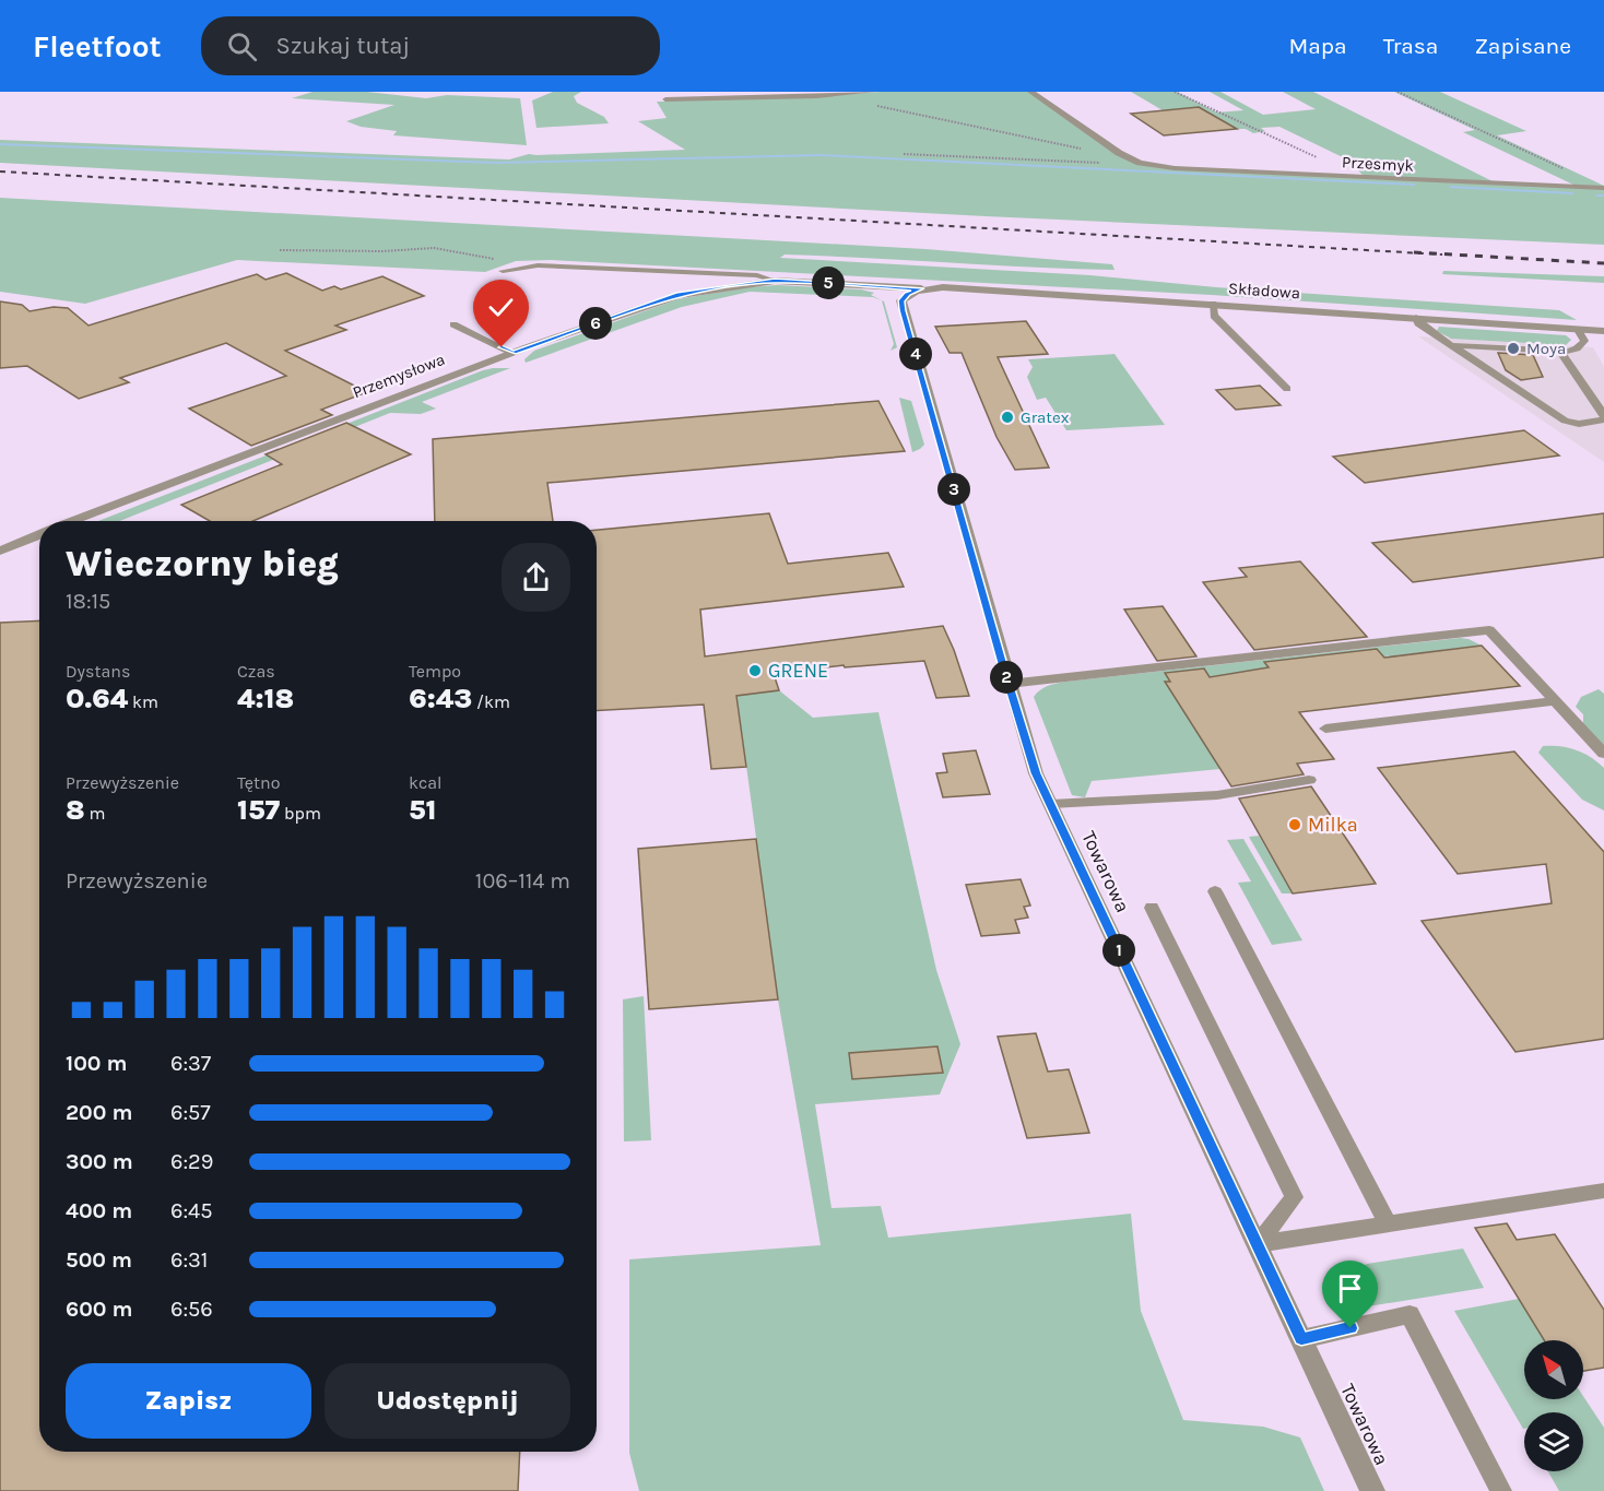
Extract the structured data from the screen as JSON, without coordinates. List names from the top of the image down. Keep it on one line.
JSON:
{"streets":{"street":["Przesmyk","Składowa","Przemysłowa","Towarowa"]},"crossings":[["Składowa","Przemysłowa"],["Składowa","Towarowa"],["Przemysłowa","Towarowa"]],"places":["Moya","Gratex","GRENE","Milka"],"north":"top left","page":{"header":"Fleetfoot","search":"Szukaj tutaj","nav":["Mapa","Trasa","Zapisane"],"pins":["5","6","4","3","2","1"],"heading":["Wieczorny bieg","18:15"],"stats":[["Dystans","0.64 km"],["Czas","4:18"],["Tempo","6:43 /km"],["Przewyższenie","8 m"],["Tętno","157 bpm"],["kcal","51"]],"chart":["Przewyższenie","106–114 m"],"list":[{"name":"100 m","note":"6:37"},{"name":"200 m","note":"6:57"},{"name":"300 m","note":"6:29"},{"name":"400 m","note":"6:45"},{"name":"500 m","note":"6:31"},{"name":"600 m","note":"6:56"}],"buttons":["Zapisz","Udostępnij"]}}
